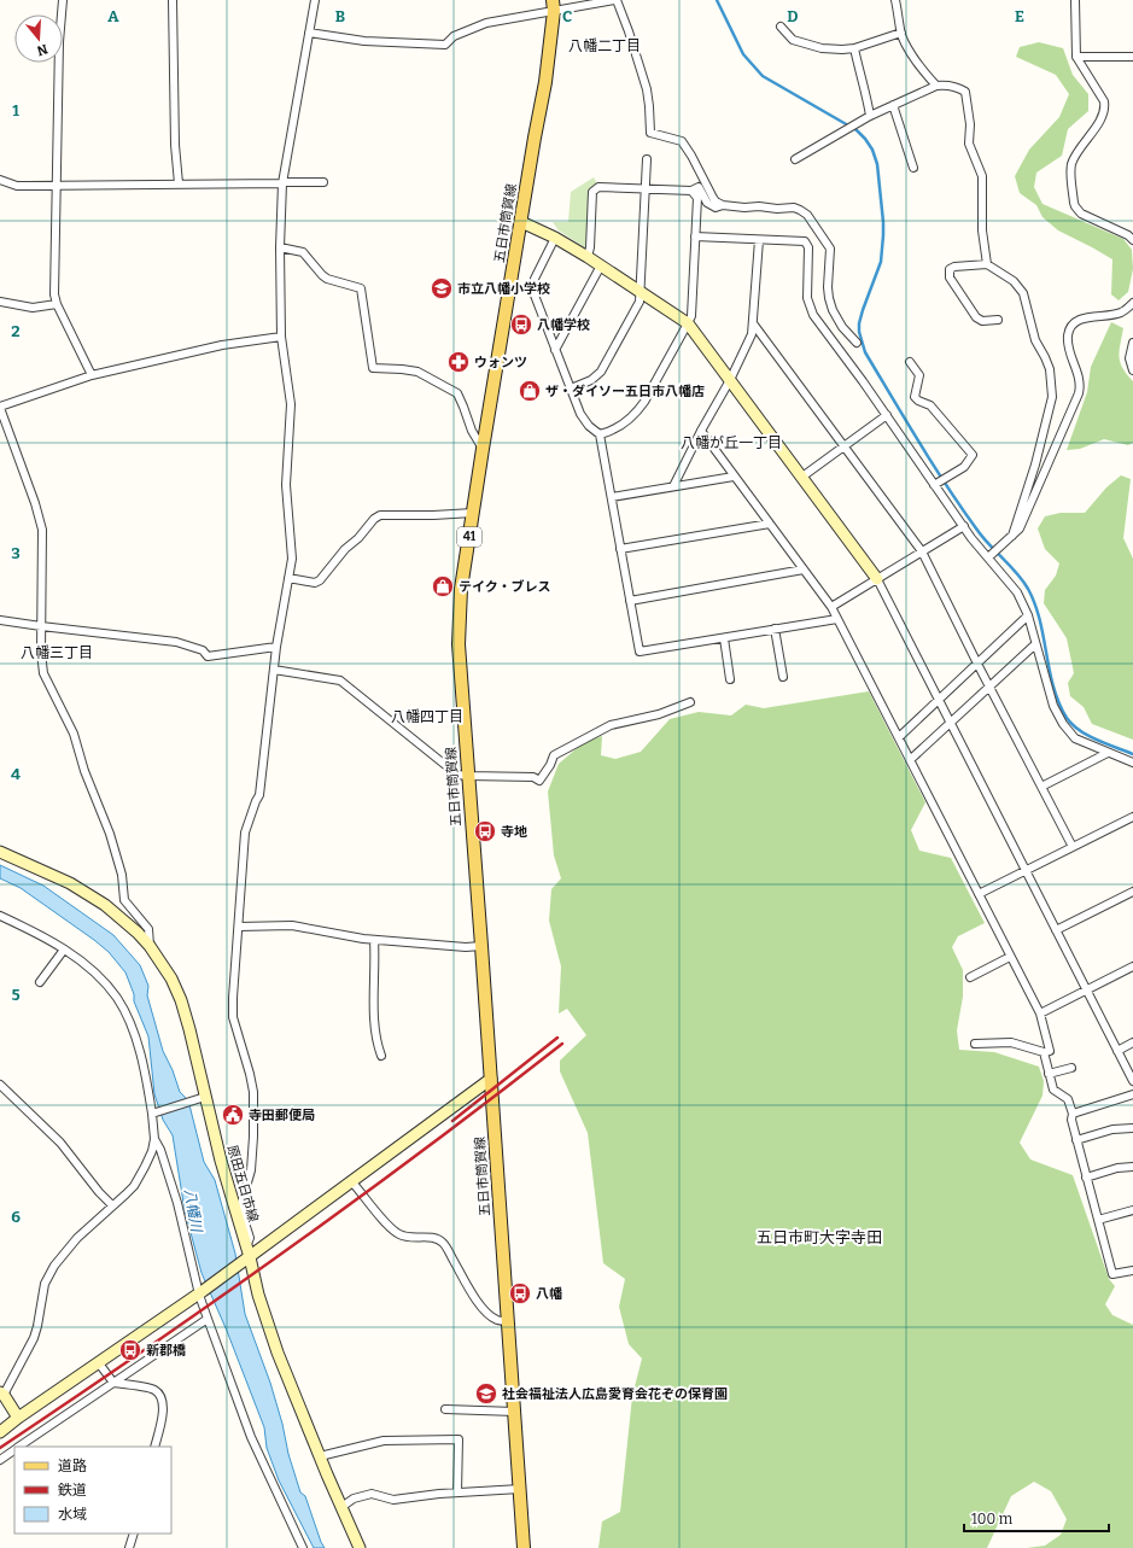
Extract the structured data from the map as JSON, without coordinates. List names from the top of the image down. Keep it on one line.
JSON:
{"streets":{"main road":["五日市筒賀線","41"],"street":["原田五日市線"]},"districts":["八幡二丁目","八幡が丘一丁目","八幡三丁目","八幡四丁目","五日市町大字寺田"],"water":["八幡川"],"places":{"school or university":["市立八幡小学校","社会福祉法人広島愛育会花ぞの保育園"],"bus stop":["八幡学校","寺地","八幡","新郡橋"],"pharmacy":["ウォンツ"],"shop":["ザ・ダイソー五日市八幡店","テイク・ブレス"],"public building":["寺田郵便局"]},"legend":["道路","鉄道","水域"],"scale_bar":"100 m","north":"bottom","grid":{"columns":["A","B","C","D","E"],"rows":["1","2","3","4","5","6"]}}
